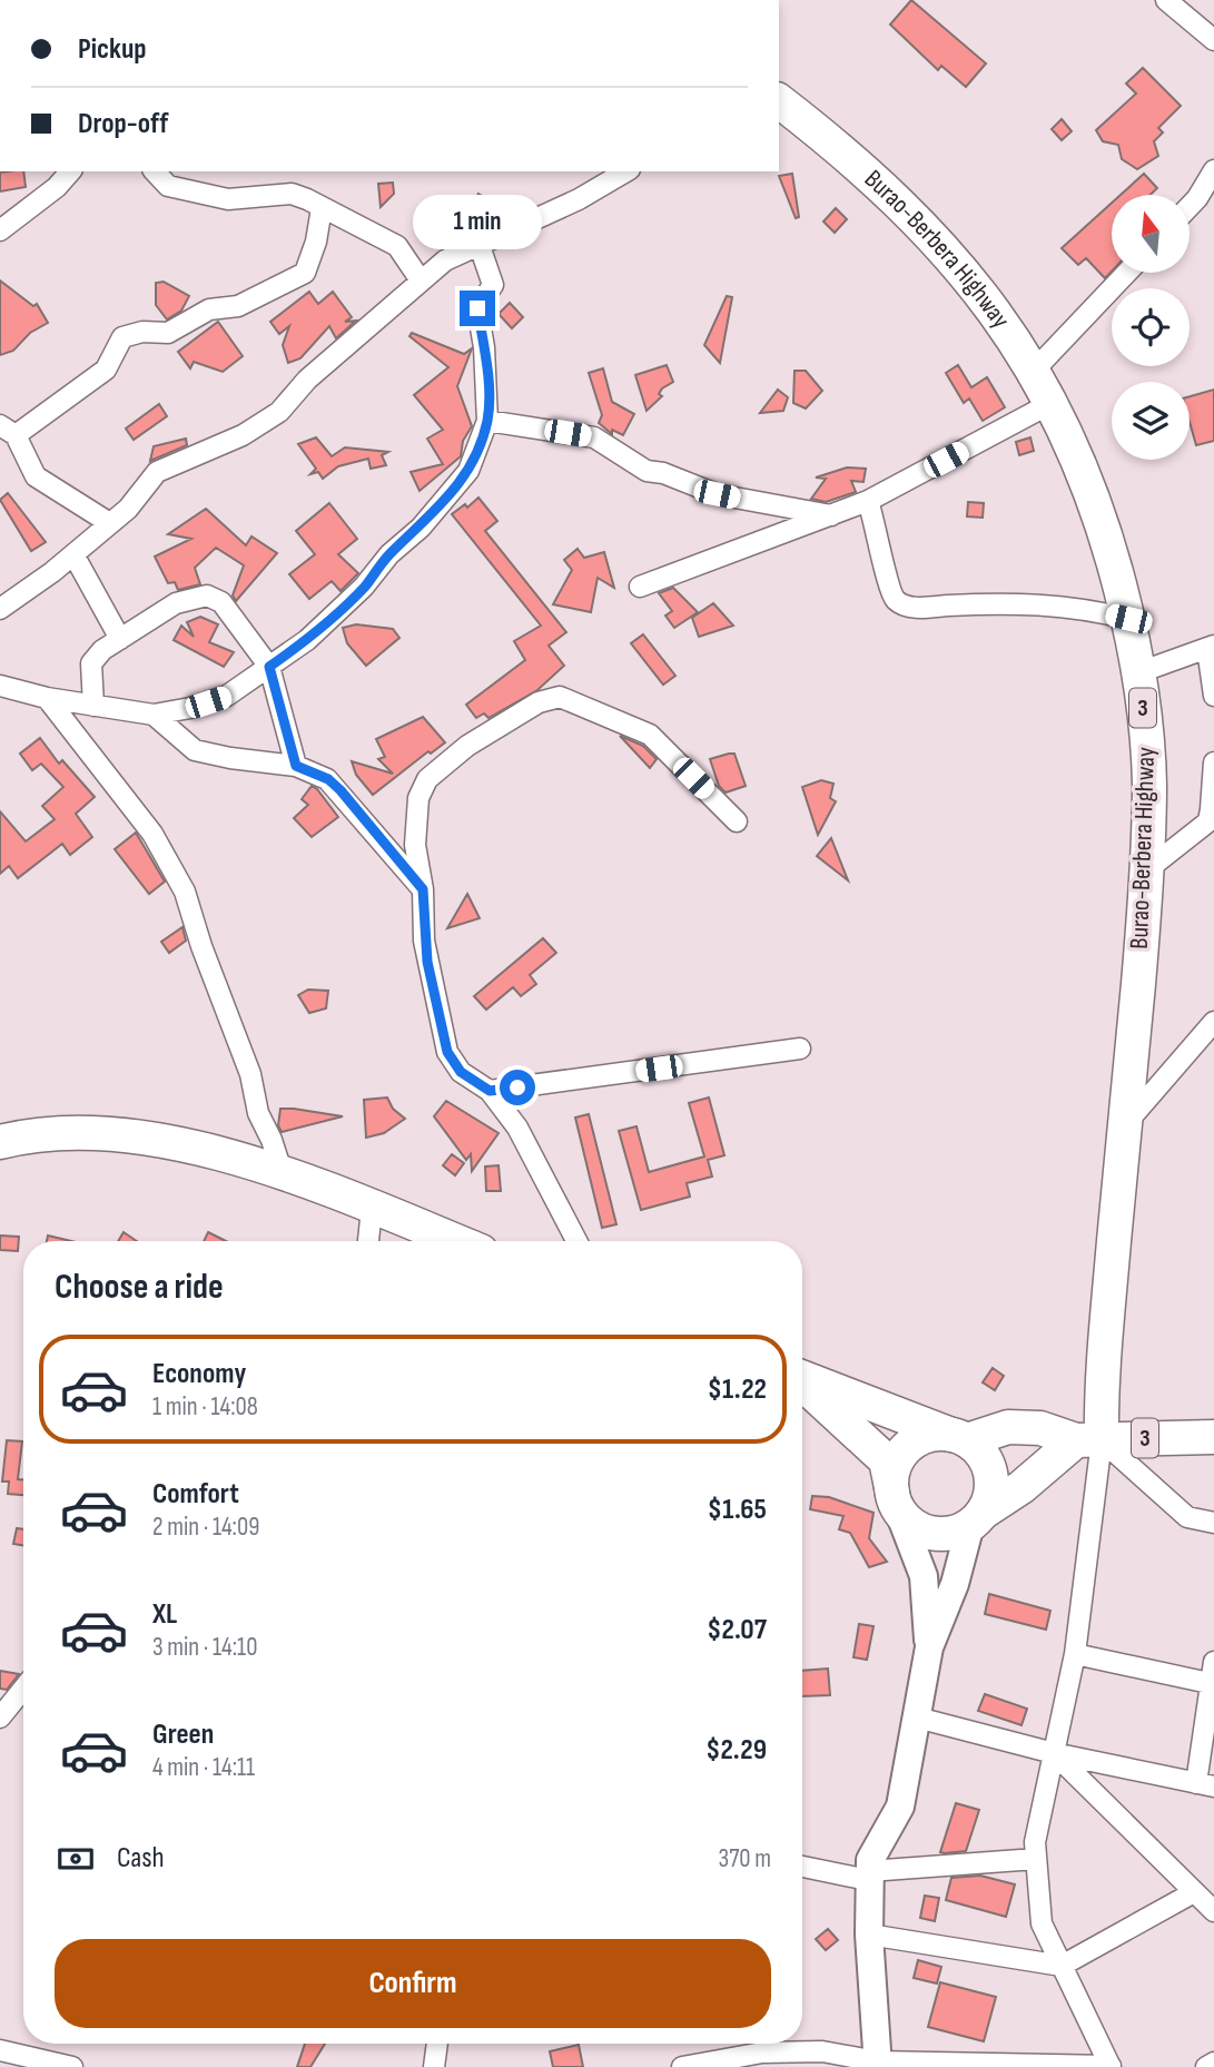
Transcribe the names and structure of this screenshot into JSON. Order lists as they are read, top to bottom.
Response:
{
  "streets": {
    "highway": ["Burao-Berbera Highway", "3"]
  },
  "crossings": [
    ["Burao-Berbera Highway", "3"]
  ],
  "north": "top",
  "page": {
    "banner": ["Pickup", "Drop-off"],
    "bubble": "1 min",
    "heading": "Choose a ride",
    "list": [
      {
        "name": "Economy",
        "note": "1 min · 14:08",
        "value": "$1.22"
      },
      {
        "name": "Comfort",
        "note": "2 min · 14:09",
        "value": "$1.65"
      },
      {
        "name": "XL",
        "note": "3 min · 14:10",
        "value": "$2.07"
      },
      {
        "name": "Green",
        "note": "4 min · 14:11",
        "value": "$2.29"
      }
    ],
    "pay": ["Cash", "370 m"],
    "buttons": "Confirm"
  }
}
